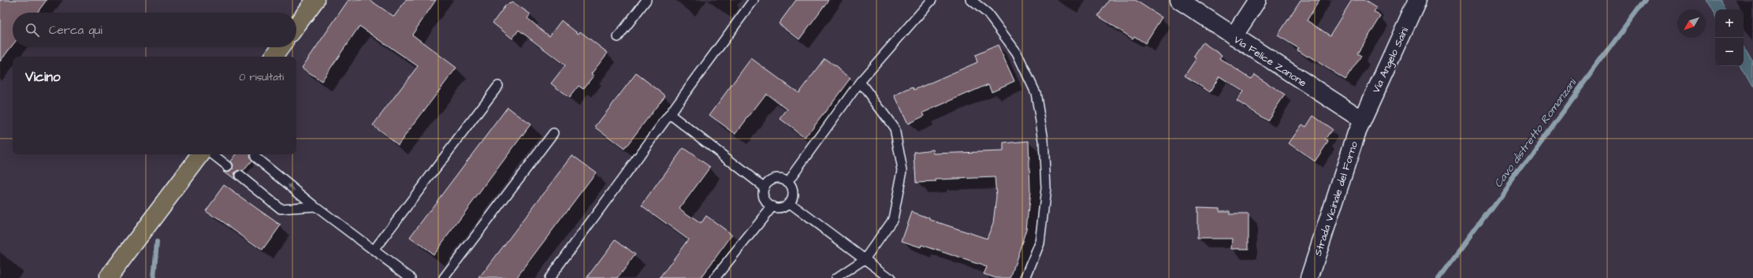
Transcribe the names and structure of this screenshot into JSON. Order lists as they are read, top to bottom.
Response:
{
  "streets": {
    "street": ["Via Angelo Saini", "Via Felice Zanone", "Strada Vicinale del Forno"]
  },
  "crossings": [
    ["Via Angelo Saini", "Via Felice Zanone"],
    ["Via Angelo Saini", "Strada Vicinale del Forno"],
    ["Via Felice Zanone", "Strada Vicinale del Forno"]
  ],
  "water": ["Cavo distretto Romanzani"],
  "north": "bottom left",
  "page": {
    "map_buttons": ["+", "−"],
    "search": "Cerca qui",
    "heading": ["Vicino", "0 risultati"]
  }
}
